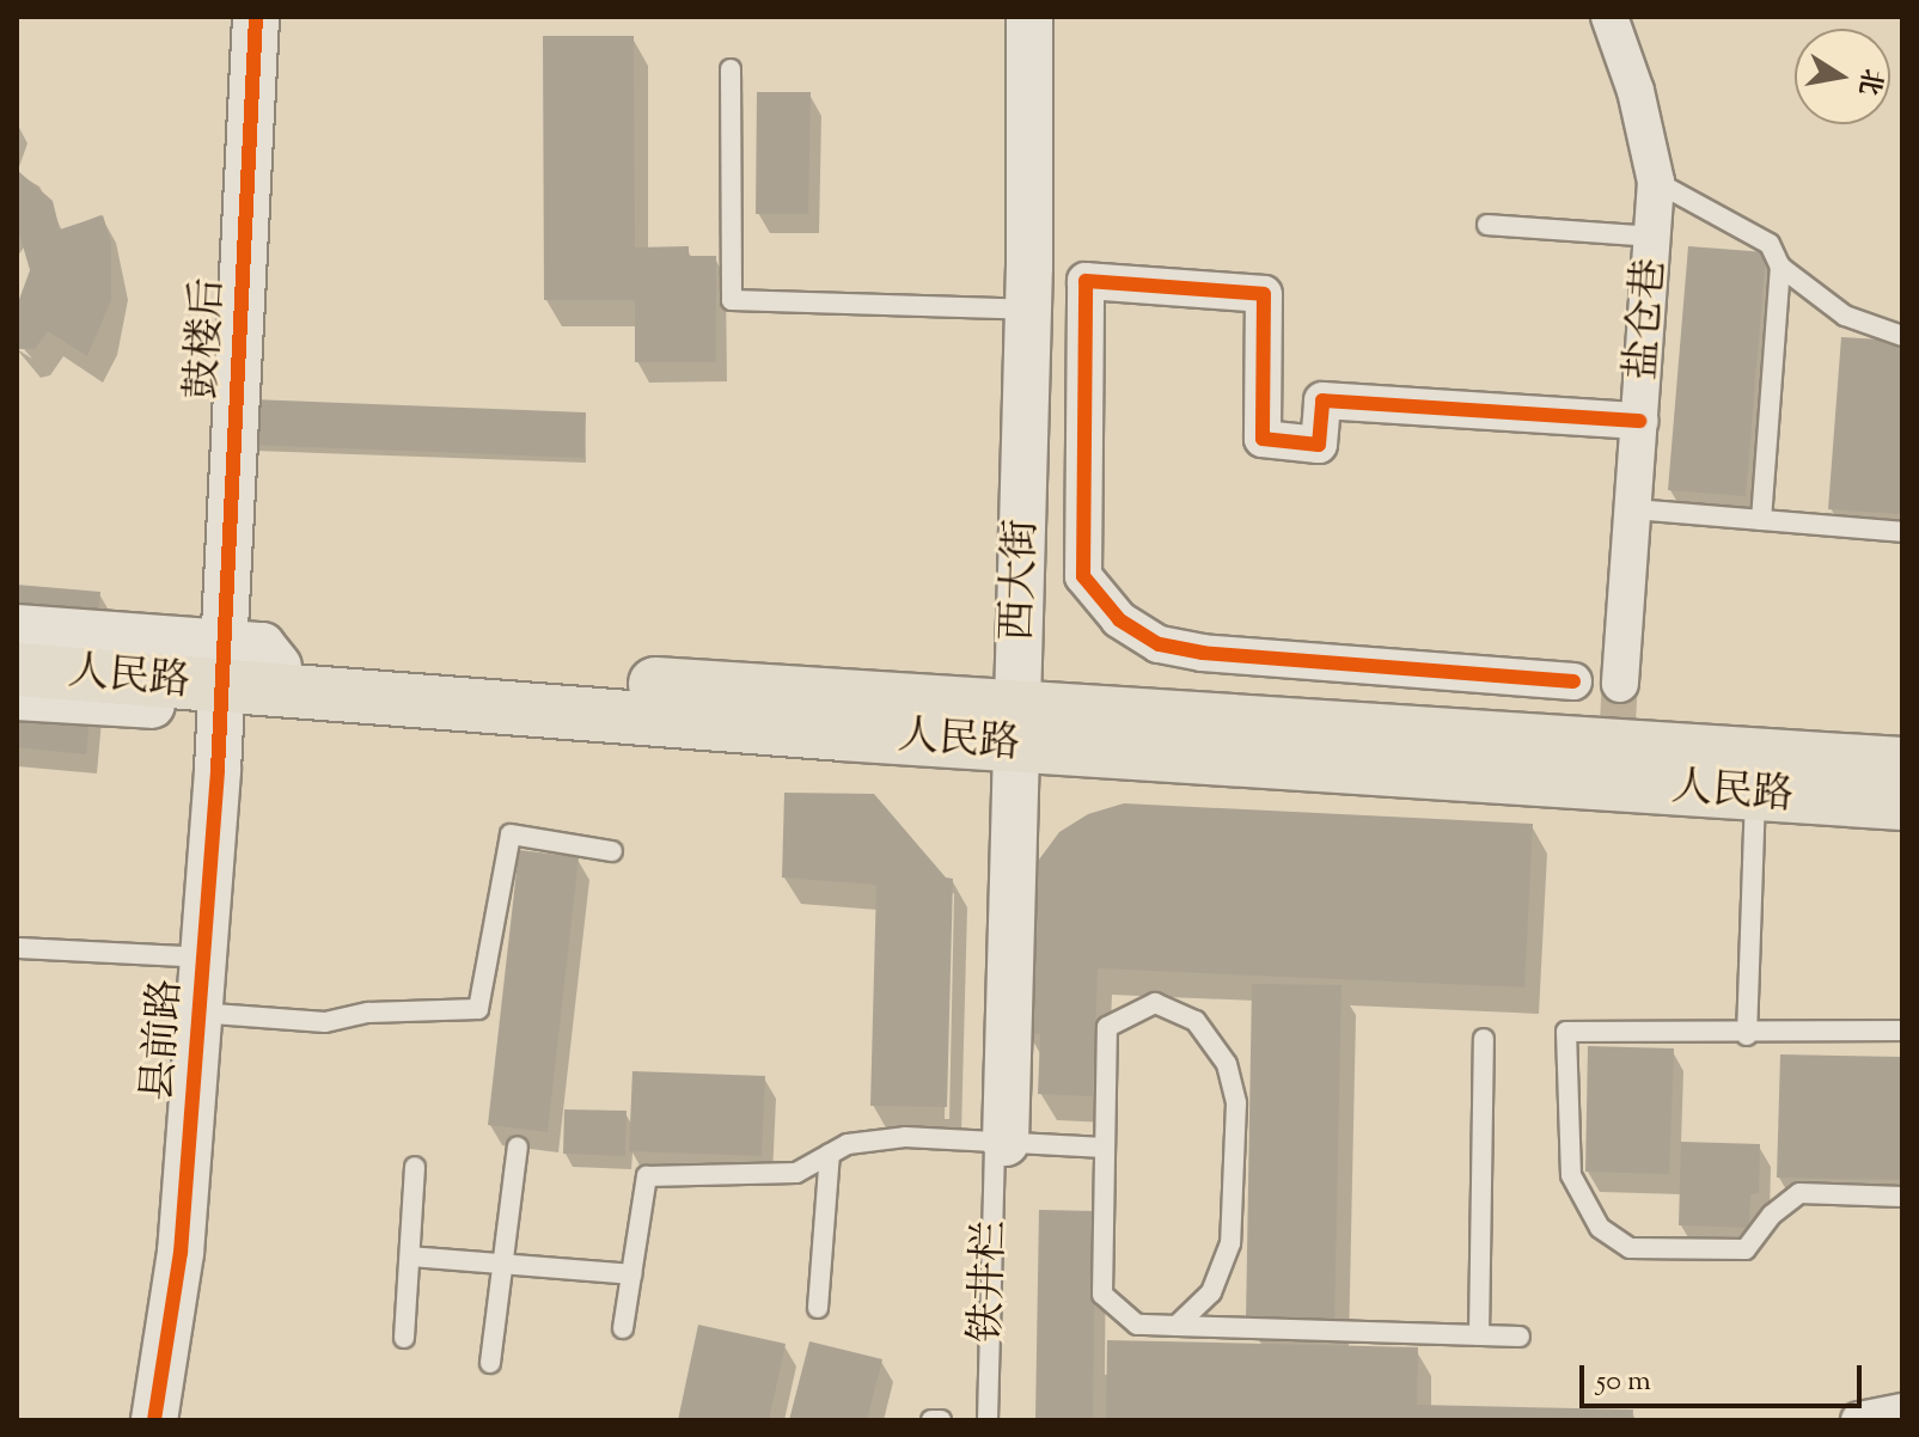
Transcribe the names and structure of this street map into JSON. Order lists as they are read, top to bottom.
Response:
{
  "streets": {
    "main road": ["人民路"],
    "street": [
      "盐仓巷",
      "鼓楼后",
      "西大街",
      "县前路"
    ],
    "lane": ["铁井栏"]
  },
  "crossings": [
    ["鼓楼后", "人民路"],
    ["鼓楼后", "县前路"],
    ["西大街", "人民路"],
    ["西大街", "铁井栏"],
    ["人民路", "县前路"]
  ],
  "scale_bar": "50 m",
  "north": "right"
}
